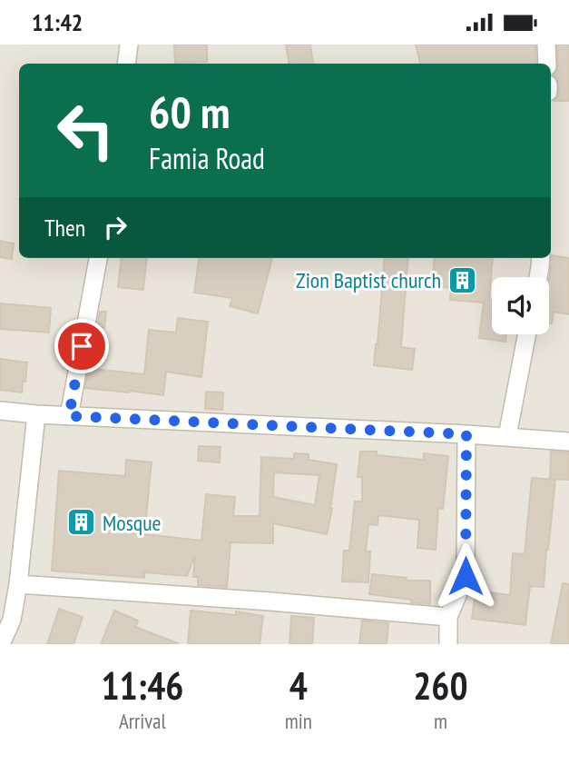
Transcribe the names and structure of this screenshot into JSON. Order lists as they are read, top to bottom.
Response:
{
  "places": {
    "building": ["Zion Baptist church", "Mosque"]
  },
  "page": {
    "status": "11:42",
    "turn": ["60 m", "Famia Road"],
    "then": "Then",
    "eta": [
      "11:46",
      "Arrival",
      "4",
      "min",
      "260",
      "m"
    ]
  }
}
